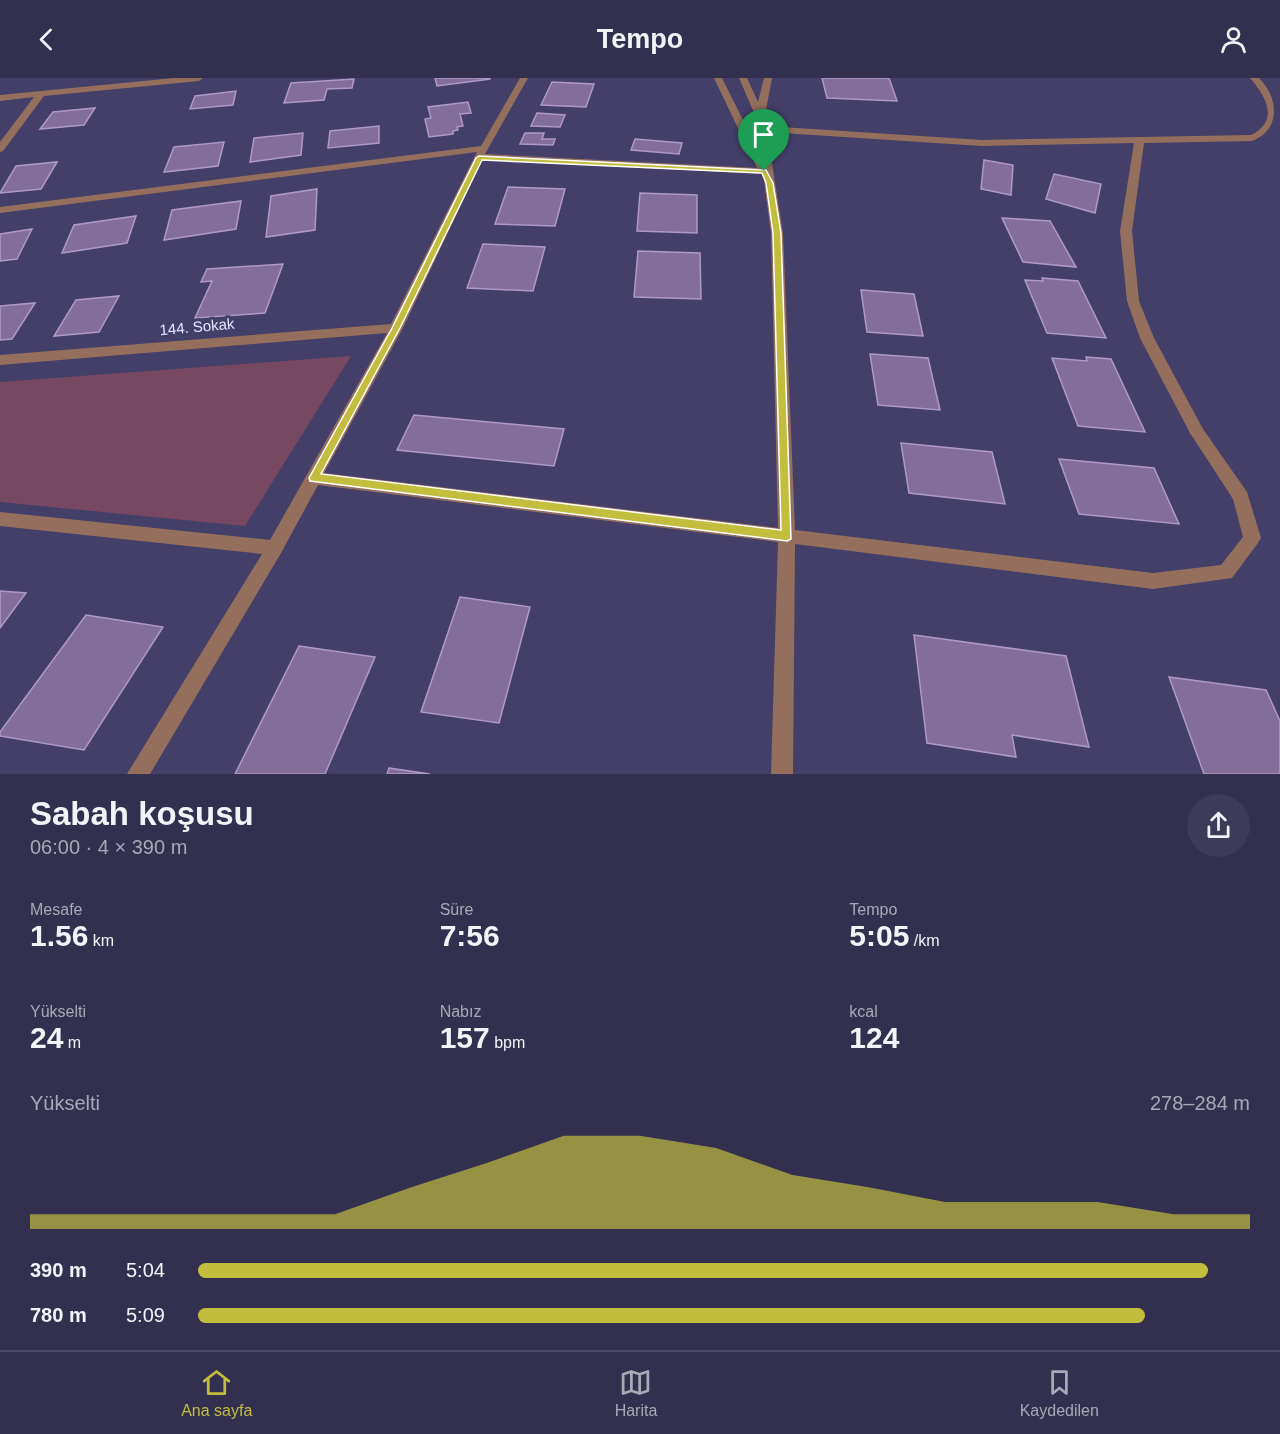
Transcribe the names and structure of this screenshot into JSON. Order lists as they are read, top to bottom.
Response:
{
  "streets": {
    "street": ["144. Sokak"]
  },
  "page": {
    "header": "Tempo",
    "heading": ["Sabah koşusu", "06:00 · 4 × 390 m"],
    "stats": [
      ["Mesafe", "1.56 km"],
      ["Süre", "7:56"],
      ["Tempo", "5:05 /km"],
      ["Yükselti", "24 m"],
      ["Nabız", "157 bpm"],
      ["kcal", "124"]
    ],
    "chart": ["Yükselti", "278–284 m"],
    "list": [
      {
        "name": "390 m",
        "note": "5:04"
      },
      {
        "name": "780 m",
        "note": "5:09"
      }
    ],
    "tabs": ["Ana sayfa", "Harita", "Kaydedilen"]
  }
}
